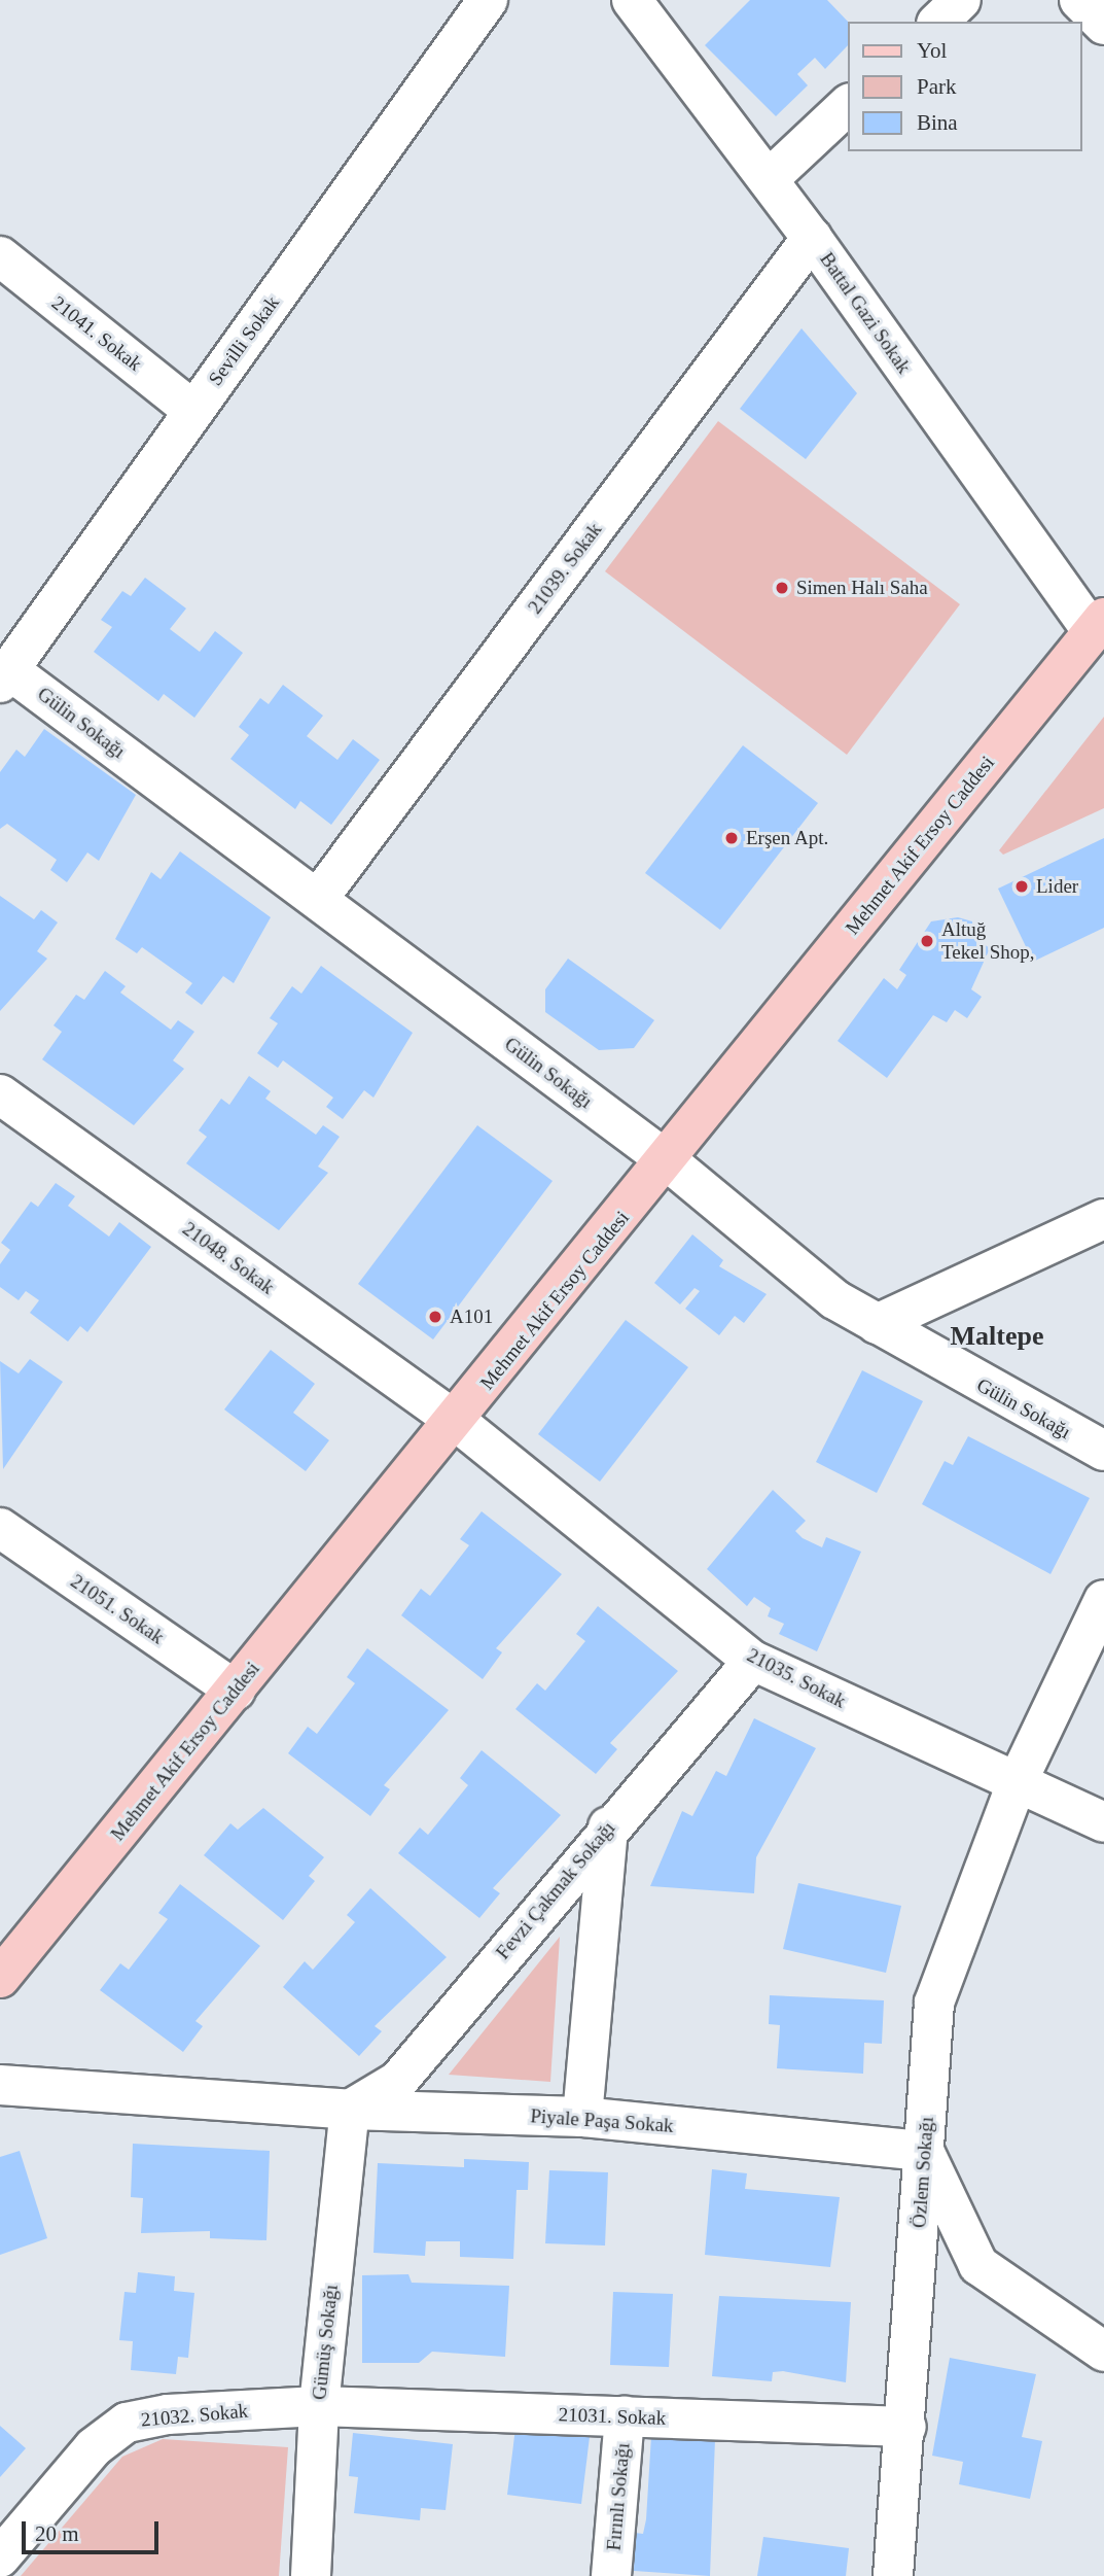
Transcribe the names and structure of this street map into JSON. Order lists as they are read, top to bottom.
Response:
{
  "streets": {
    "main road": ["Mehmet Akif Ersoy Caddesi"],
    "street": [
      "Battal Gazi Sokak",
      "21041. Sokak",
      "Sevilli Sokak",
      "21039. Sokak",
      "Gülin Sokağı",
      "21048. Sokak",
      "21051. Sokak",
      "21035. Sokak",
      "Fevzi Çakmak Sokağı",
      "Piyale Paşa Sokak",
      "Özlem Sokağı",
      "Gümüş Sokağı",
      "21032. Sokak",
      "21031. Sokak",
      "Fırınlı Sokağı"
    ]
  },
  "crossings": [
    ["Battal Gazi Sokak", "21039. Sokak"],
    ["Battal Gazi Sokak", "Mehmet Akif Ersoy Caddesi"],
    ["21041. Sokak", "Sevilli Sokak"],
    ["Sevilli Sokak", "Gülin Sokağı"],
    ["21039. Sokak", "Gülin Sokağı"],
    ["Gülin Sokağı", "Mehmet Akif Ersoy Caddesi"],
    ["Mehmet Akif Ersoy Caddesi", "21048. Sokak"],
    ["Mehmet Akif Ersoy Caddesi", "21051. Sokak"],
    ["Mehmet Akif Ersoy Caddesi", "21035. Sokak"],
    ["21048. Sokak", "21035. Sokak"],
    ["21035. Sokak", "Fevzi Çakmak Sokağı"],
    ["21035. Sokak", "Özlem Sokağı"],
    ["Fevzi Çakmak Sokağı", "Piyale Paşa Sokak"],
    ["Fevzi Çakmak Sokağı", "Gümüş Sokağı"],
    ["Piyale Paşa Sokak", "Özlem Sokağı"],
    ["Piyale Paşa Sokak", "Gümüş Sokağı"],
    ["Özlem Sokağı", "21031. Sokak"],
    ["Gümüş Sokağı", "21032. Sokak"],
    ["Gümüş Sokağı", "21031. Sokak"],
    ["21032. Sokak", "21031. Sokak"],
    ["21031. Sokak", "Fırınlı Sokağı"]
  ],
  "districts": ["Maltepe"],
  "places": [
    "Simen Halı Saha",
    "Erşen Apt.",
    "Lider",
    "Altuğ Tekel Shop,",
    "A101"
  ],
  "legend": ["Yol", "Park", "Bina"],
  "scale_bar": "20 m"
}
